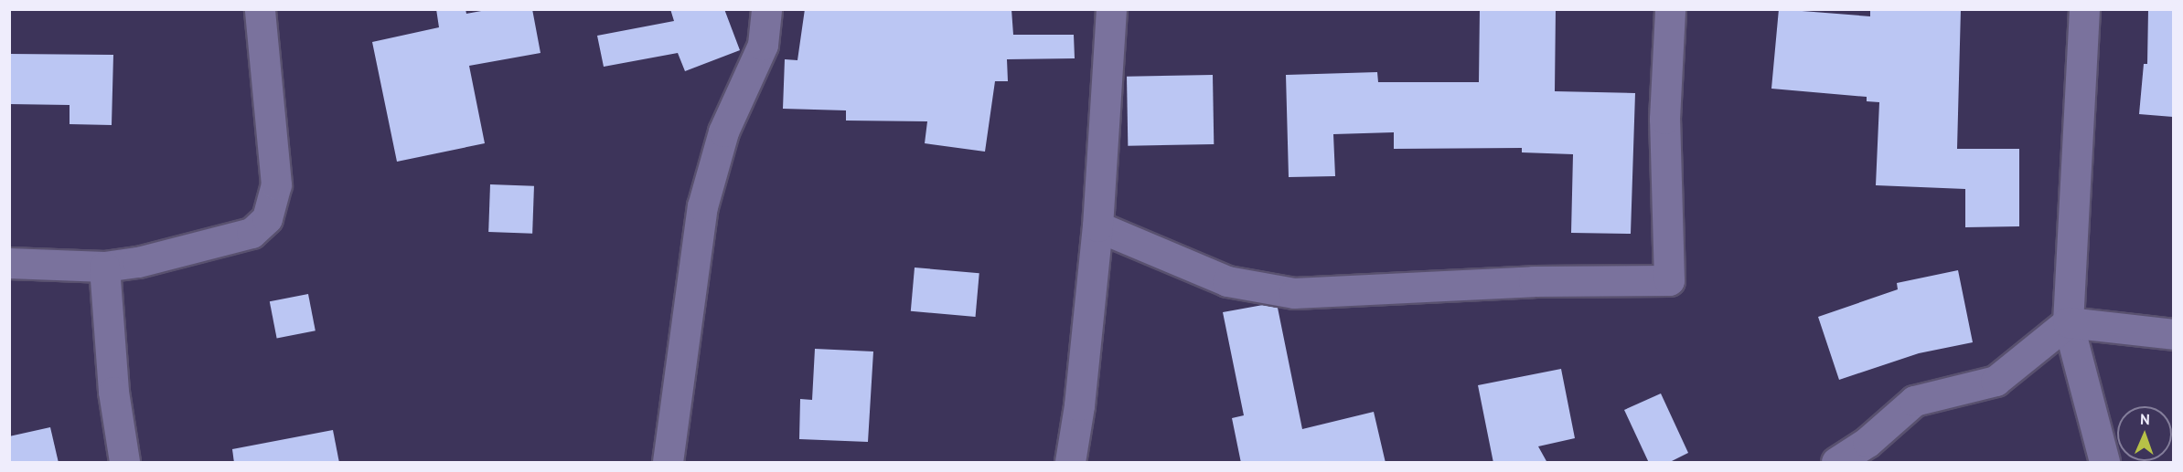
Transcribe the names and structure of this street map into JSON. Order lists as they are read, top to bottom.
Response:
{
  "north": "top"
}
